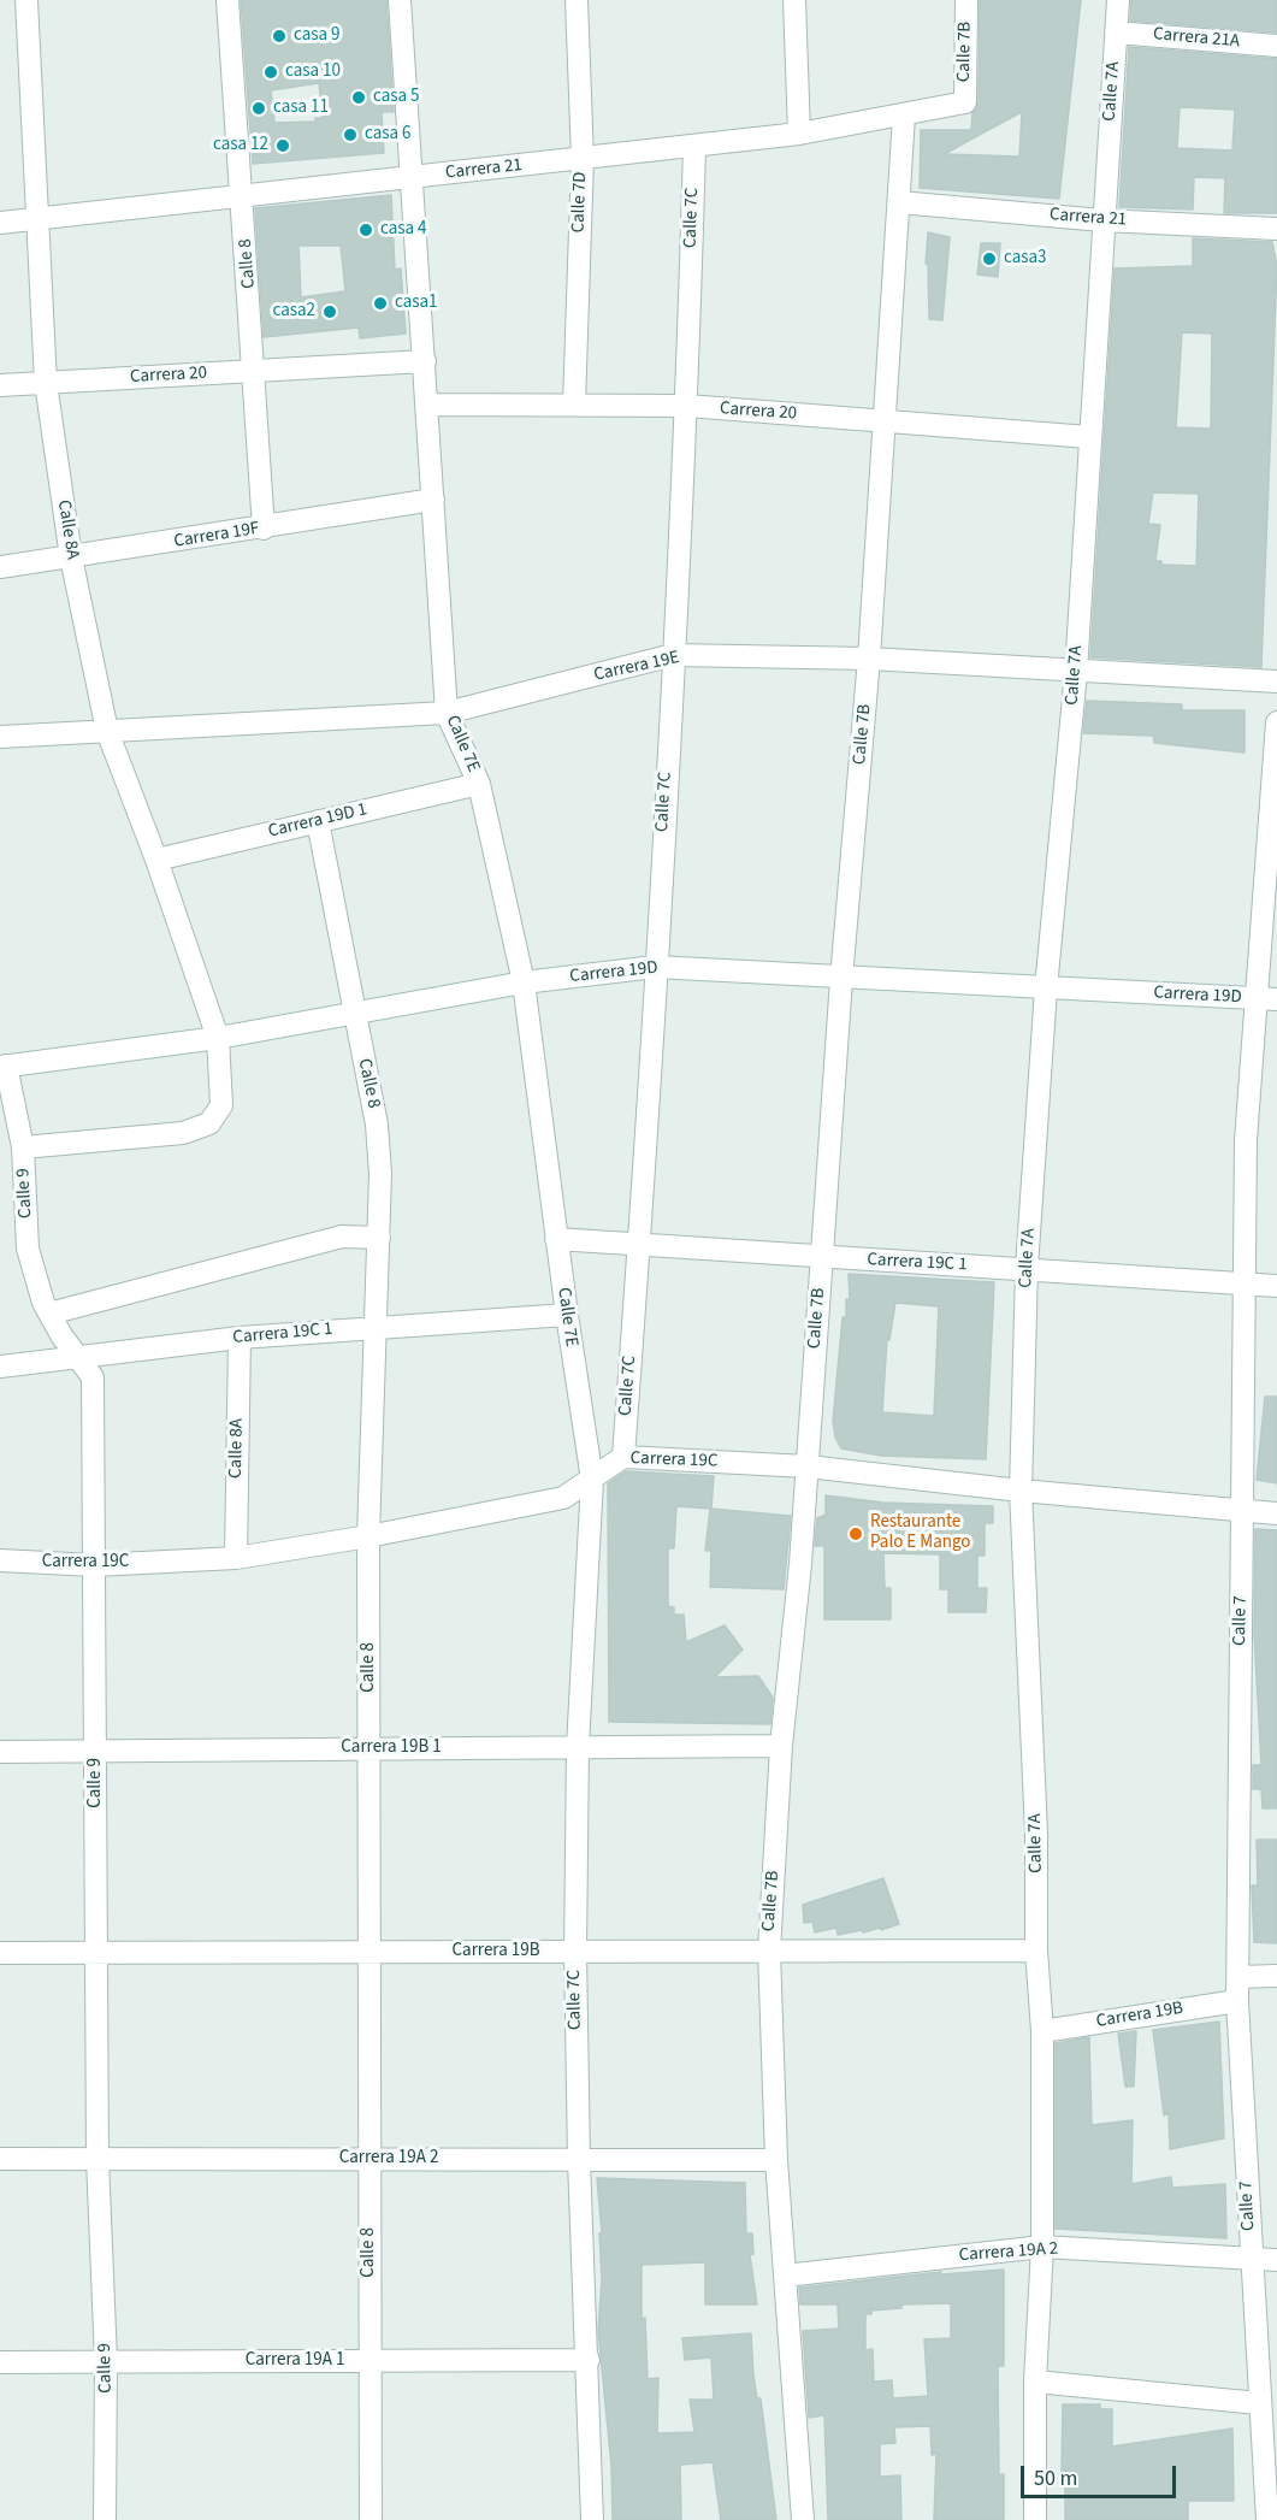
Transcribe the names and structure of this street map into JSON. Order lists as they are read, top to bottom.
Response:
{
  "streets": {
    "street": [
      "Carrera 21A",
      "Calle 7B",
      "Calle 7A",
      "Carrera 21",
      "Calle 7D",
      "Calle 7C",
      "Calle 8",
      "Carrera 20",
      "Calle 8A",
      "Carrera 19F",
      "Carrera 19E",
      "Calle 7E",
      "Carrera 19D 1",
      "Carrera 19D",
      "Calle 9",
      "Carrera 19C 1",
      "Carrera 19C",
      "Calle 7",
      "Carrera 19B 1",
      "Carrera 19B",
      "Carrera 19A 2",
      "Carrera 19A 1"
    ]
  },
  "crossings": [
    ["Carrera 21A", "Calle 7A"],
    ["Calle 7B", "Carrera 21"],
    ["Calle 7B", "Carrera 20"],
    ["Calle 7B", "Carrera 19E"],
    ["Calle 7B", "Carrera 19D"],
    ["Calle 7B", "Carrera 19C 1"],
    ["Calle 7B", "Carrera 19C"],
    ["Calle 7B", "Carrera 19B 1"],
    ["Calle 7B", "Carrera 19B"],
    ["Calle 7B", "Carrera 19A 2"],
    ["Calle 7A", "Carrera 21"],
    ["Calle 7A", "Carrera 20"],
    ["Calle 7A", "Carrera 19E"],
    ["Calle 7A", "Carrera 19D"],
    ["Calle 7A", "Carrera 19C 1"],
    ["Calle 7A", "Carrera 19C"],
    ["Calle 7A", "Carrera 19B"],
    ["Calle 7A", "Carrera 19A 2"],
    ["Carrera 21", "Calle 7D"],
    ["Carrera 21", "Calle 7C"],
    ["Carrera 21", "Calle 8"],
    ["Carrera 21", "Calle 8A"],
    ["Carrera 21", "Calle 7E"],
    ["Calle 7D", "Carrera 20"],
    ["Calle 7C", "Carrera 20"],
    ["Calle 7C", "Carrera 19E"],
    ["Calle 7C", "Calle 7E"],
    ["Calle 7C", "Carrera 19D"],
    ["Calle 7C", "Carrera 19C 1"],
    ["Calle 7C", "Carrera 19C"],
    ["Calle 7C", "Carrera 19B 1"],
    ["Calle 7C", "Carrera 19B"],
    ["Calle 7C", "Carrera 19A 2"],
    ["Calle 7C", "Carrera 19A 1"],
    ["Calle 8", "Carrera 20"],
    ["Calle 8", "Carrera 19F"],
    ["Calle 8", "Carrera 19D 1"],
    ["Calle 8", "Carrera 19D"],
    ["Calle 8", "Carrera 19C 1"],
    ["Calle 8", "Carrera 19C"],
    ["Calle 8", "Carrera 19B 1"],
    ["Calle 8", "Carrera 19B"],
    ["Calle 8", "Carrera 19A 2"],
    ["Calle 8", "Carrera 19A 1"],
    ["Carrera 20", "Calle 8A"],
    ["Carrera 20", "Calle 7E"],
    ["Calle 8A", "Carrera 19F"],
    ["Calle 8A", "Carrera 19E"],
    ["Calle 8A", "Carrera 19D 1"],
    ["Calle 8A", "Carrera 19D"],
    ["Calle 8A", "Calle 9"],
    ["Calle 8A", "Carrera 19C 1"],
    ["Calle 8A", "Carrera 19C"],
    ["Carrera 19F", "Calle 7E"],
    ["Carrera 19E", "Calle 7E"],
    ["Calle 7E", "Carrera 19D 1"],
    ["Calle 7E", "Carrera 19D"],
    ["Calle 7E", "Carrera 19C 1"],
    ["Calle 7E", "Carrera 19C"],
    ["Carrera 19D", "Calle 9"],
    ["Carrera 19D", "Calle 7"],
    ["Calle 9", "Carrera 19C 1"],
    ["Calle 9", "Carrera 19C"],
    ["Calle 9", "Carrera 19B 1"],
    ["Calle 9", "Carrera 19B"],
    ["Calle 9", "Carrera 19A 2"],
    ["Calle 9", "Carrera 19A 1"],
    ["Carrera 19C 1", "Calle 7"],
    ["Carrera 19C", "Calle 7"],
    ["Calle 7", "Carrera 19B"],
    ["Calle 7", "Carrera 19A 2"]
  ],
  "places": [
    "casa 9",
    "casa 10",
    "casa 5",
    "casa 11",
    "casa 6",
    "casa 12",
    "casa 4",
    "casa3",
    "casa1",
    "casa2",
    "Restaurante Palo E Mango"
  ],
  "scale_bar": "50 m"
}
